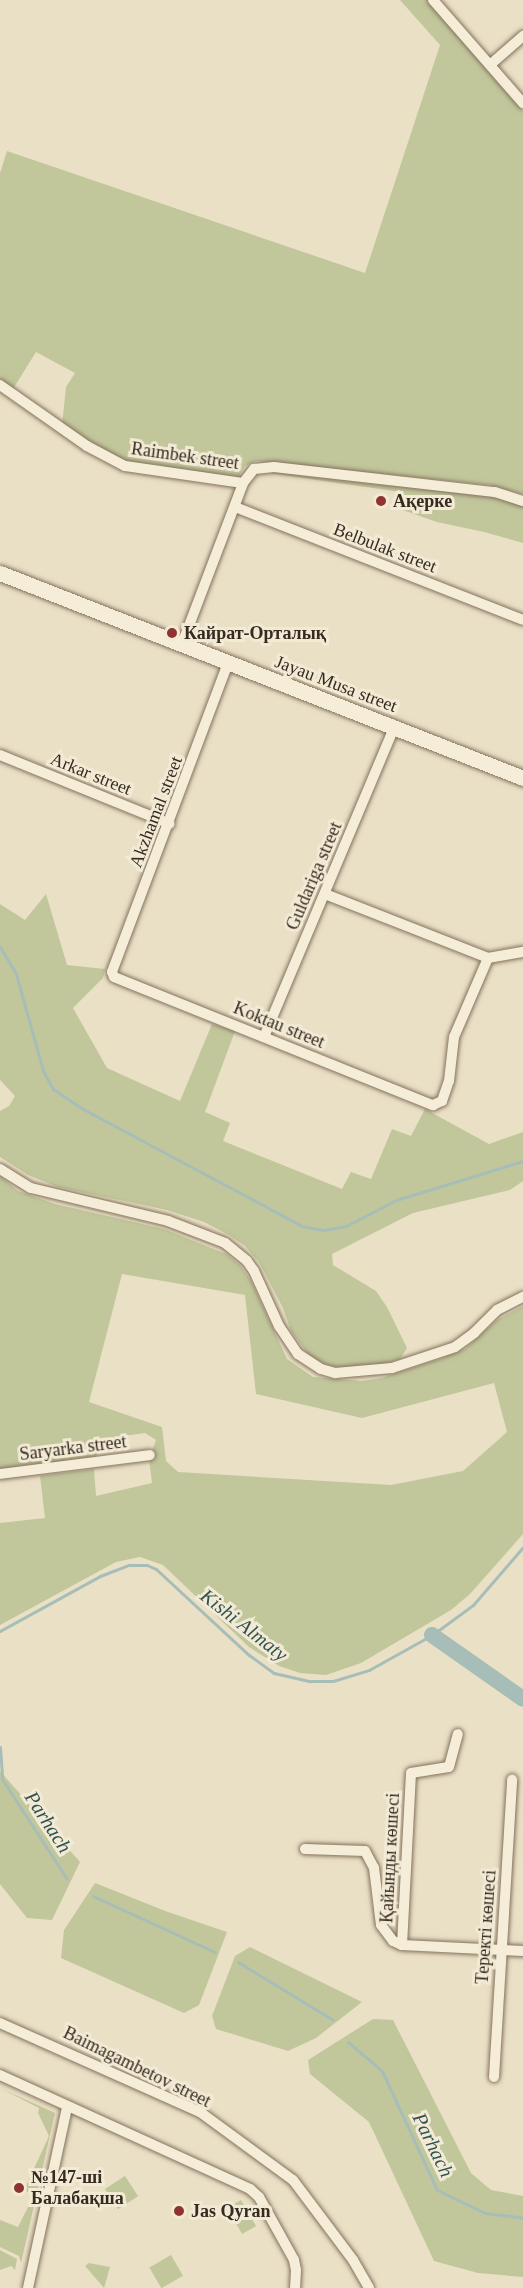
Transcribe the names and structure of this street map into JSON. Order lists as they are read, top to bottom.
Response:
{
  "streets": {
    "street": [
      "Raimbek street",
      "Belbulak street",
      "Jayau Musa street",
      "Arkar street",
      "Akzhamal street",
      "Guldariga street",
      "Koktau street",
      "Saryarka street",
      "Қайынды көшесі",
      "Теректі көшесі",
      "Baimagambetov street"
    ]
  },
  "crossings": [
    ["Jayau Musa street", "Akzhamal street"],
    ["Jayau Musa street", "Guldariga street"],
    ["Arkar street", "Akzhamal street"],
    ["Akzhamal street", "Koktau street"],
    ["Guldariga street", "Koktau street"]
  ],
  "water": ["Kіshі Almaty", "Parhach"],
  "places": [
    "Ақерке",
    "Кайрат-Орталық",
    "№147-ші Балабақша",
    "Jas Qyran"
  ]
}
